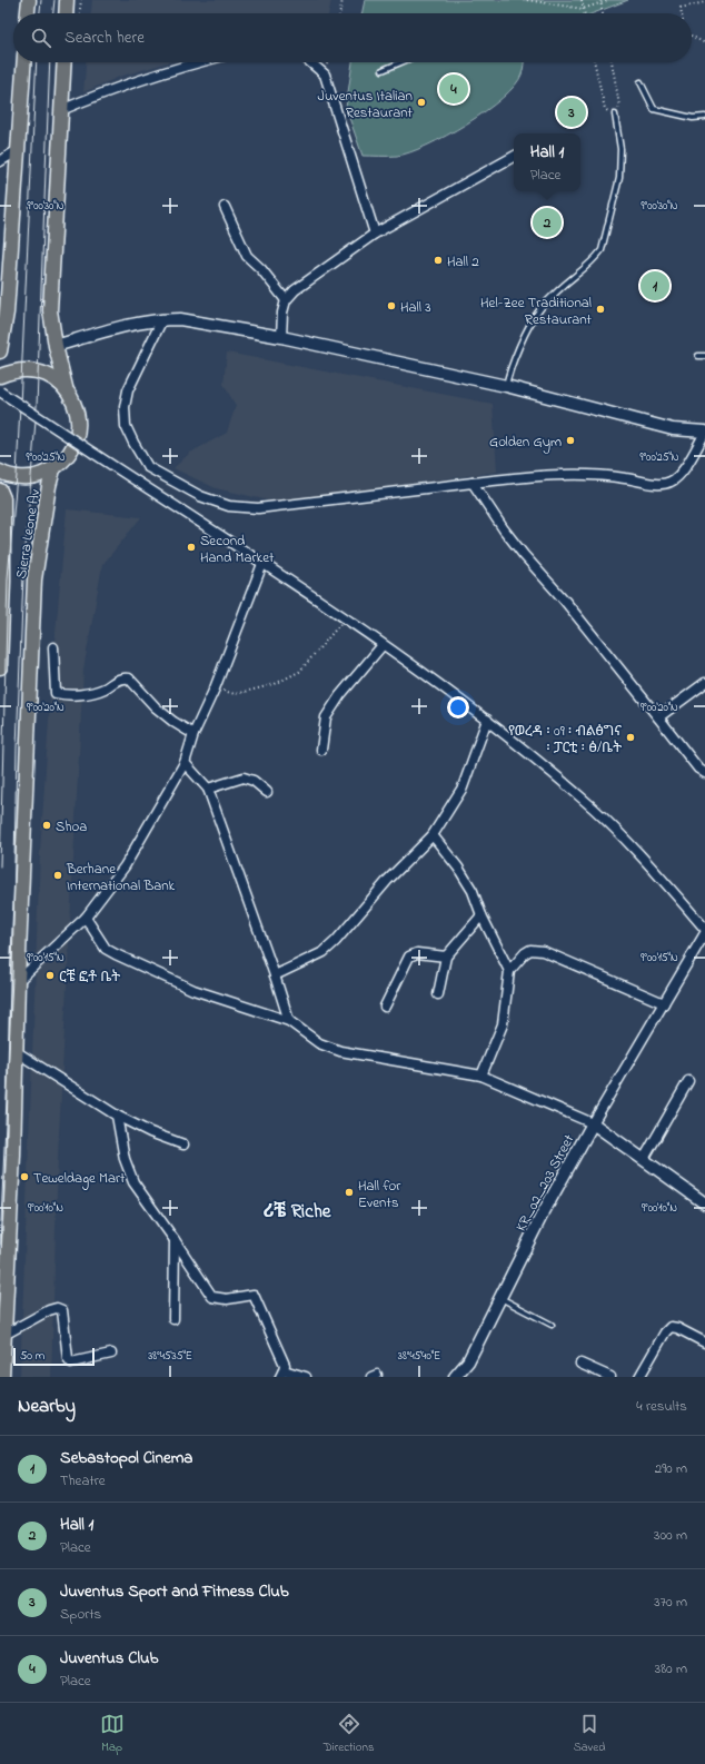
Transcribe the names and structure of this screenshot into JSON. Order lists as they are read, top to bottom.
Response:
{
  "streets": {
    "main road": ["Sierra Leone Av"],
    "street": ["KR_02_203 Street"]
  },
  "districts": ["ሪቼ Riche"],
  "places": [
    "Juventus Italian Restaurant",
    "Hall 2",
    "Hall 3",
    "Hel-Zee Traditional Restaurant",
    "Golden Gym",
    "Second Hand Market",
    "የወረዳ ፡ 09 ፡ ብልፅግና ፡ ፓርቲ ፡ ፅ/ቤት",
    "Shoa",
    "Berhane International Bank",
    "ርቼ ፎቶ ቤት",
    "Teweldage Mart",
    "Hall for Events"
  ],
  "scale_bar": "50 m",
  "page": {
    "search": "Search here",
    "pins": [
      "4",
      "3",
      "2",
      "1"
    ],
    "popup": ["Hall 1", "Place"],
    "scale": "50 m",
    "heading": ["Nearby", "4 results"],
    "list": [
      {
        "mark": "1",
        "name": "Sebastopol Cinema",
        "note": "Theatre",
        "value": "290 m"
      },
      {
        "mark": "2",
        "name": "Hall 1",
        "note": "Place",
        "value": "300 m"
      },
      {
        "mark": "3",
        "name": "Juventus Sport and Fitness Club",
        "note": "Sports",
        "value": "370 m"
      },
      {
        "mark": "4",
        "name": "Juventus Club",
        "note": "Place",
        "value": "380 m"
      }
    ],
    "nav": ["Map", "Directions", "Saved"]
  },
  "coordinates": [
    "9°00'30\"N",
    "9°00'25\"N",
    "9°00'20\"N",
    "9°00'15\"N",
    "9°00'10\"N",
    "38°45'35\"E",
    "38°45'40\"E"
  ]
}
